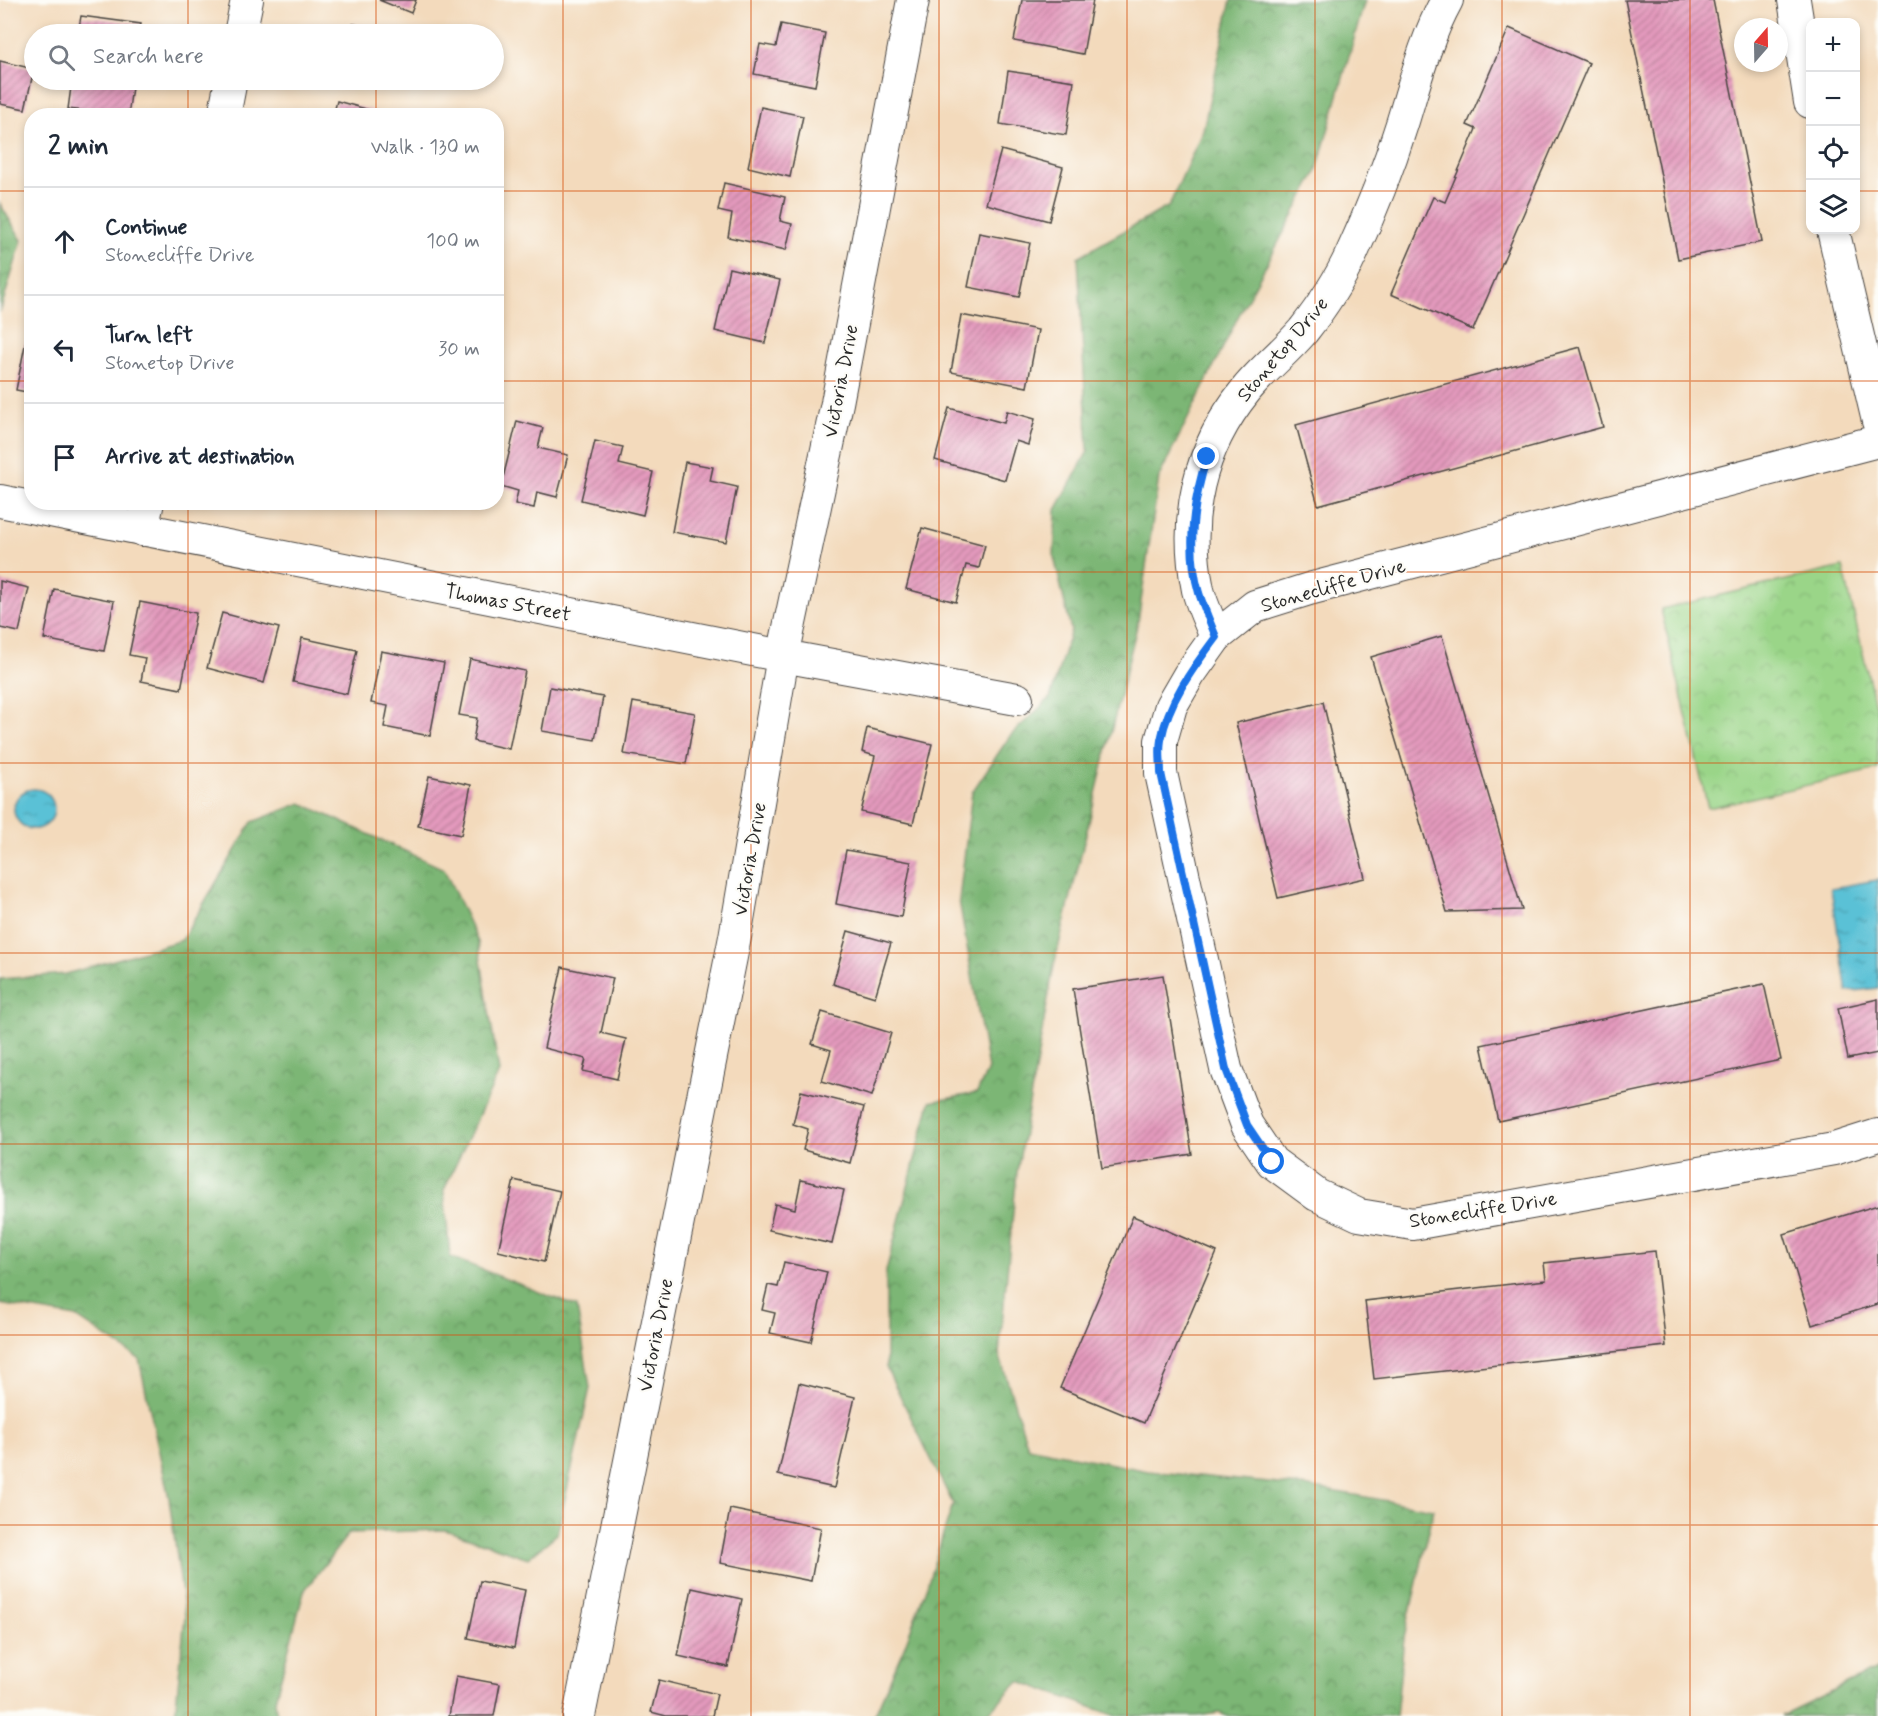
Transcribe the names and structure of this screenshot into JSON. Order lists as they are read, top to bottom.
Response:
{
  "streets": {
    "street": [
      "Stonetop Drive",
      "Victoria Drive",
      "Stonecliffe Drive",
      "Thomas Street"
    ]
  },
  "crossings": [
    ["Stonetop Drive", "Stonecliffe Drive"],
    ["Victoria Drive", "Thomas Street"]
  ],
  "north": "top",
  "page": {
    "map_buttons": ["+", "−"],
    "search": "Search here",
    "heading": ["2 min", "Walk · 130 m"],
    "list": [
      ["Continue", "Stonecliffe Drive", "100 m"],
      ["Turn left", "Stonetop Drive", "30 m"],
      "Arrive at destination"
    ]
  }
}
